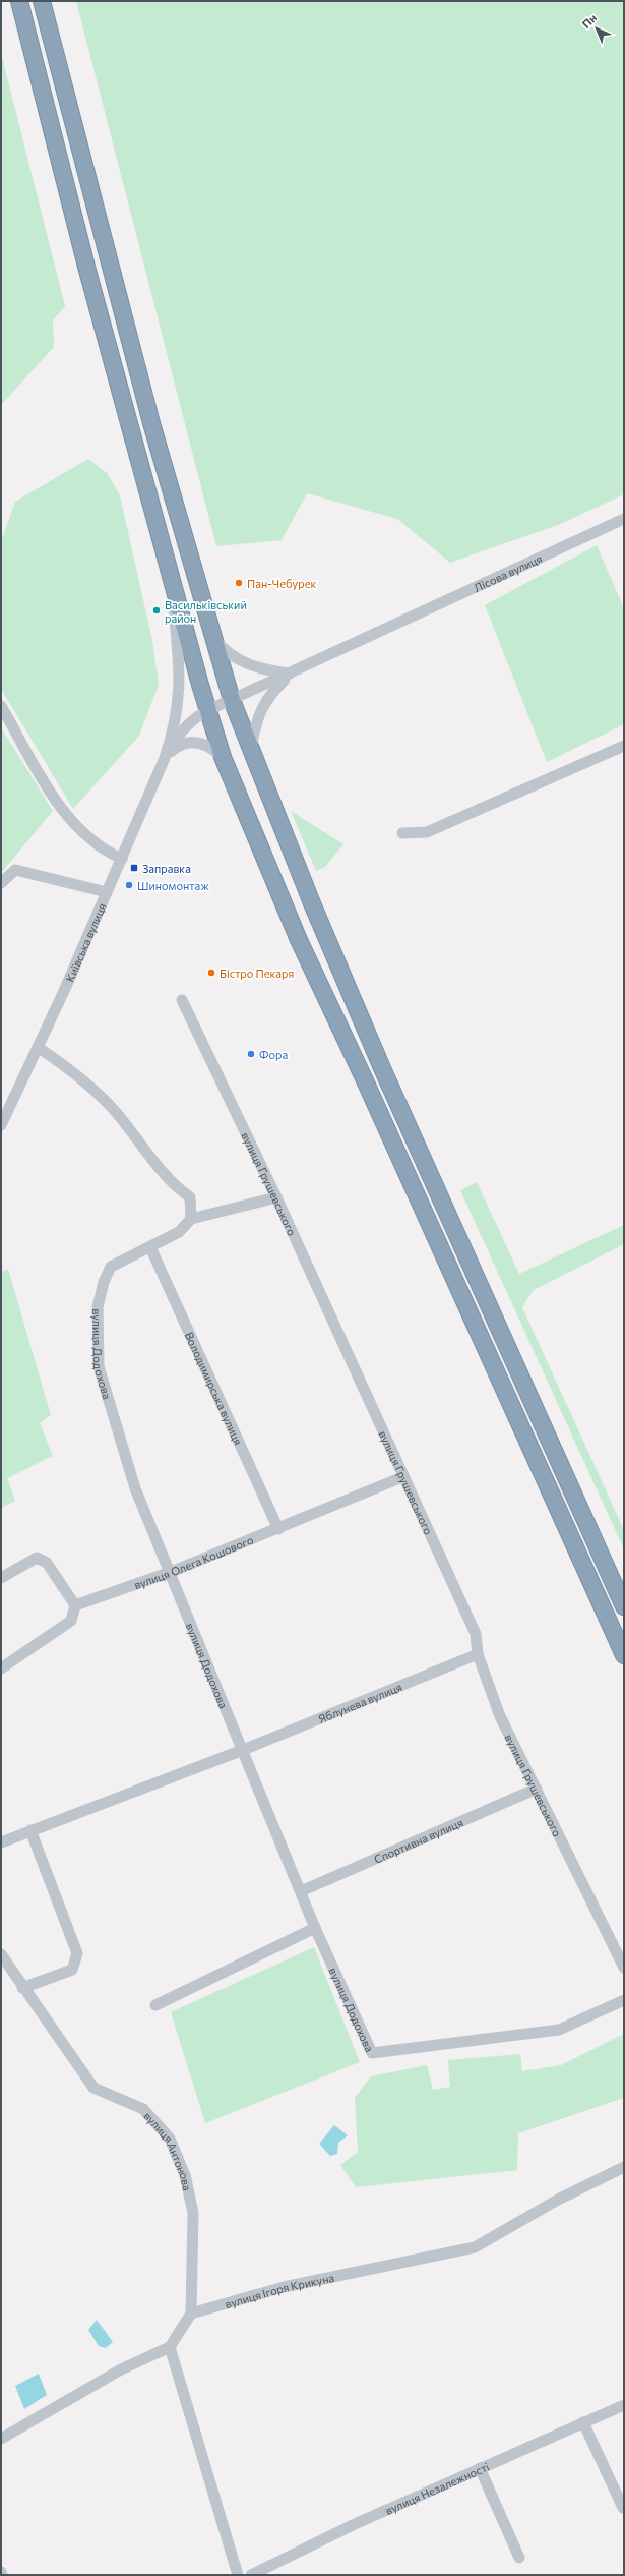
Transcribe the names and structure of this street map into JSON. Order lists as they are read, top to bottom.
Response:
{
  "streets": {
    "street": [
      "Лісова вулиця",
      "Київська вулиця",
      "вулиця Грушевського",
      "вулиця Додохова",
      "Володимирська вулиця",
      "вулиця Олега Кошового",
      "Яблунева вулиця",
      "Спортивна вулиця",
      "вулиця Антонова",
      "вулиця Ігоря Крикуна",
      "вулиця Незалежності"
    ]
  },
  "crossings": [
    ["Лісова вулиця", "Київська вулиця"],
    ["вулиця Грушевського", "вулиця Олега Кошового"],
    ["вулиця Грушевського", "Яблунева вулиця"],
    ["вулиця Грушевського", "Спортивна вулиця"],
    ["вулиця Додохова", "Володимирська вулиця"],
    ["вулиця Додохова", "вулиця Олега Кошового"],
    ["вулиця Додохова", "Яблунева вулиця"],
    ["вулиця Додохова", "Спортивна вулиця"],
    ["Володимирська вулиця", "вулиця Олега Кошового"],
    ["вулиця Антонова", "вулиця Ігоря Крикуна"]
  ],
  "places": {
    "other": [
      "Пан-Чебурек",
      "Васильківський район",
      "Шиномонтаж",
      "Бістро Пекаря",
      "Фора"
    ],
    "transit": ["Заправка"]
  },
  "north": "top left"
}
